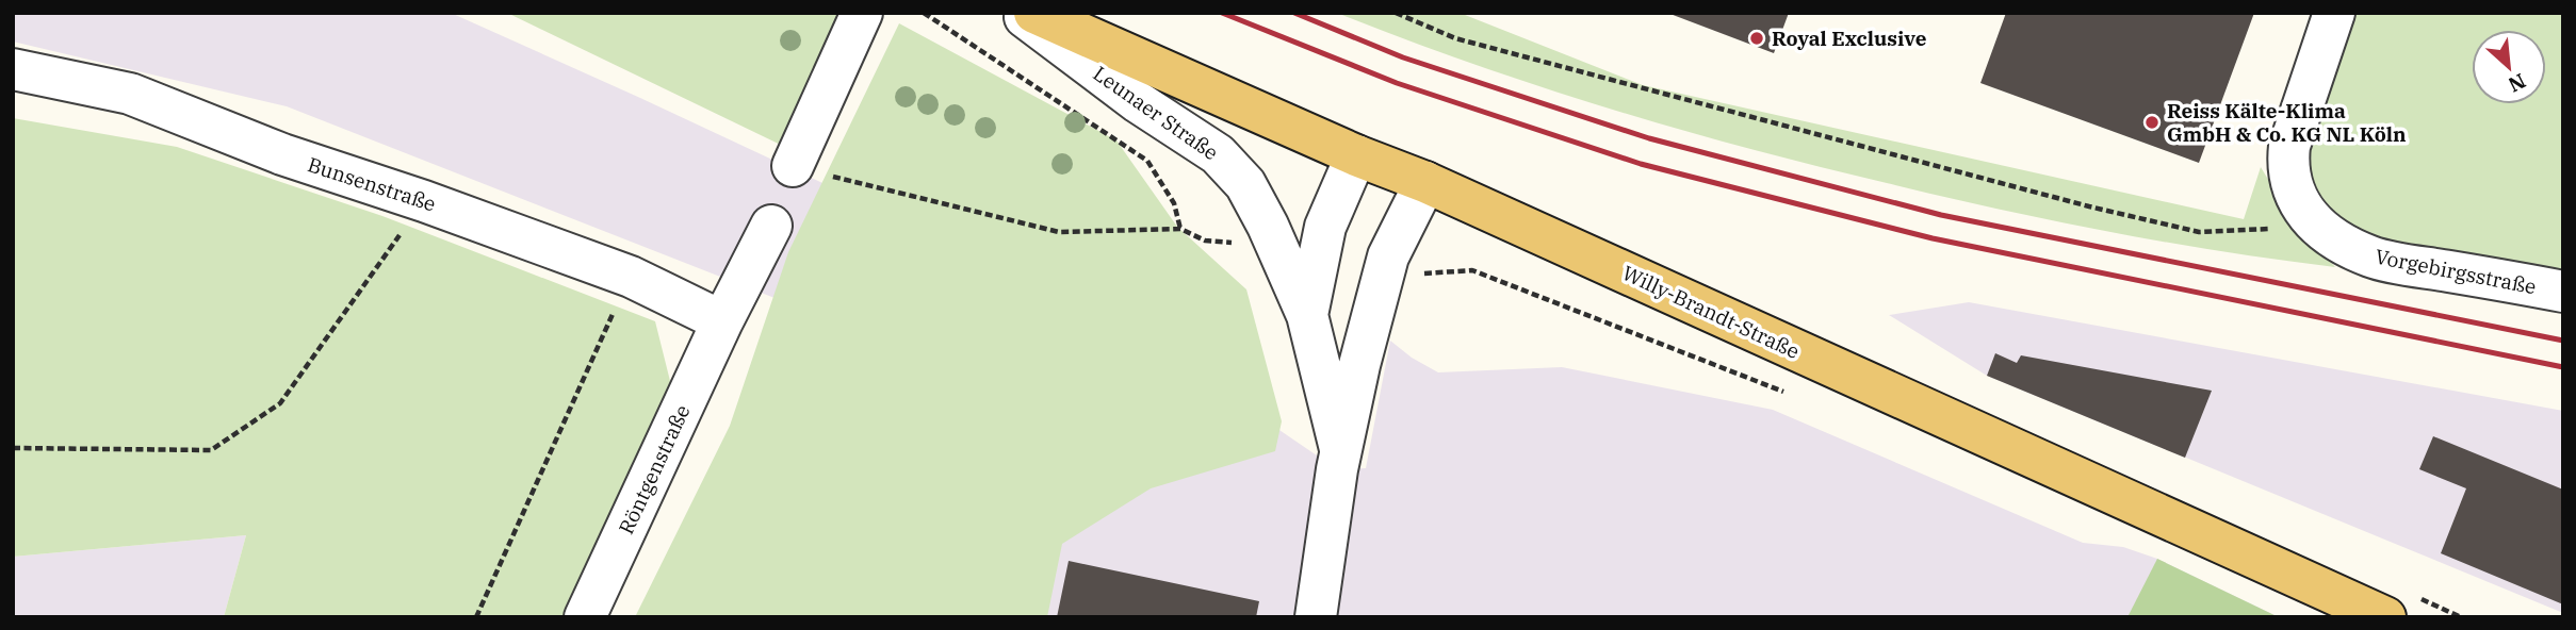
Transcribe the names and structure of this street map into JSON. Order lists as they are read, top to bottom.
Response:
{
  "streets": {
    "main road": ["Willy-Brandt-Straße"],
    "street": [
      "Leunaer Straße",
      "Bunsenstraße",
      "Vorgebirgsstraße",
      "Röntgenstraße"
    ]
  },
  "crossings": [
    ["Leunaer Straße", "Willy-Brandt-Straße"],
    ["Bunsenstraße", "Röntgenstraße"]
  ],
  "places": ["Royal Exclusive", "Reiss Kälte-Klima GmbH & Co. KG NL Köln"],
  "north": "bottom right"
}
